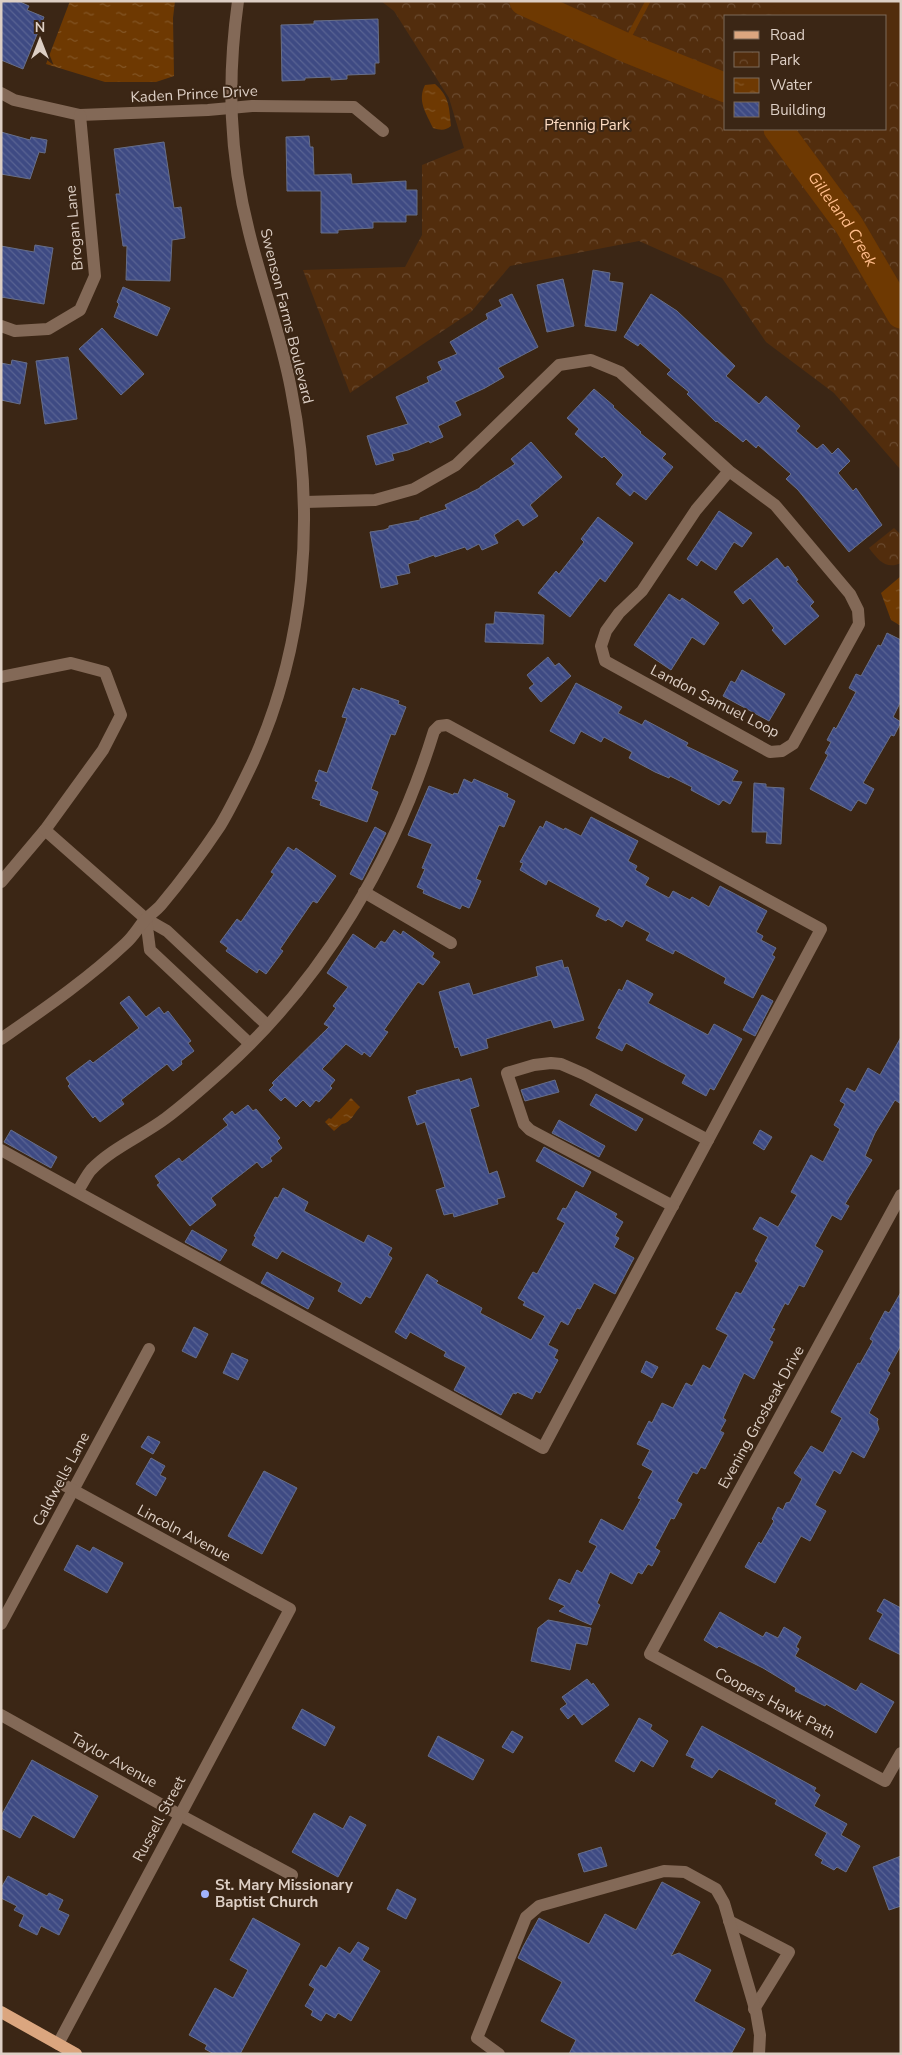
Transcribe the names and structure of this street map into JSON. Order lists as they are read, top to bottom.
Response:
{
  "streets": {
    "street": [
      "Kaden Prince Drive",
      "Brogan Lane",
      "Swenson Farms Boulevard",
      "Landon Samuel Loop",
      "Evening Grosbeak Drive",
      "Caldwells Lane",
      "Lincoln Avenue",
      "Coopers Hawk Path",
      "Taylor Avenue",
      "Russell Street"
    ]
  },
  "crossings": [
    ["Kaden Prince Drive", "Brogan Lane"],
    ["Kaden Prince Drive", "Swenson Farms Boulevard"],
    ["Swenson Farms Boulevard", "Landon Samuel Loop"],
    ["Evening Grosbeak Drive", "Coopers Hawk Path"],
    ["Caldwells Lane", "Lincoln Avenue"],
    ["Lincoln Avenue", "Russell Street"],
    ["Taylor Avenue", "Russell Street"]
  ],
  "water": ["Gilleland Creek"],
  "parks": ["Pfennig Park"],
  "places": ["St. Mary Missionary Baptist Church"],
  "legend": [
    "Road",
    "Park",
    "Water",
    "Building"
  ],
  "north": "top"
}
